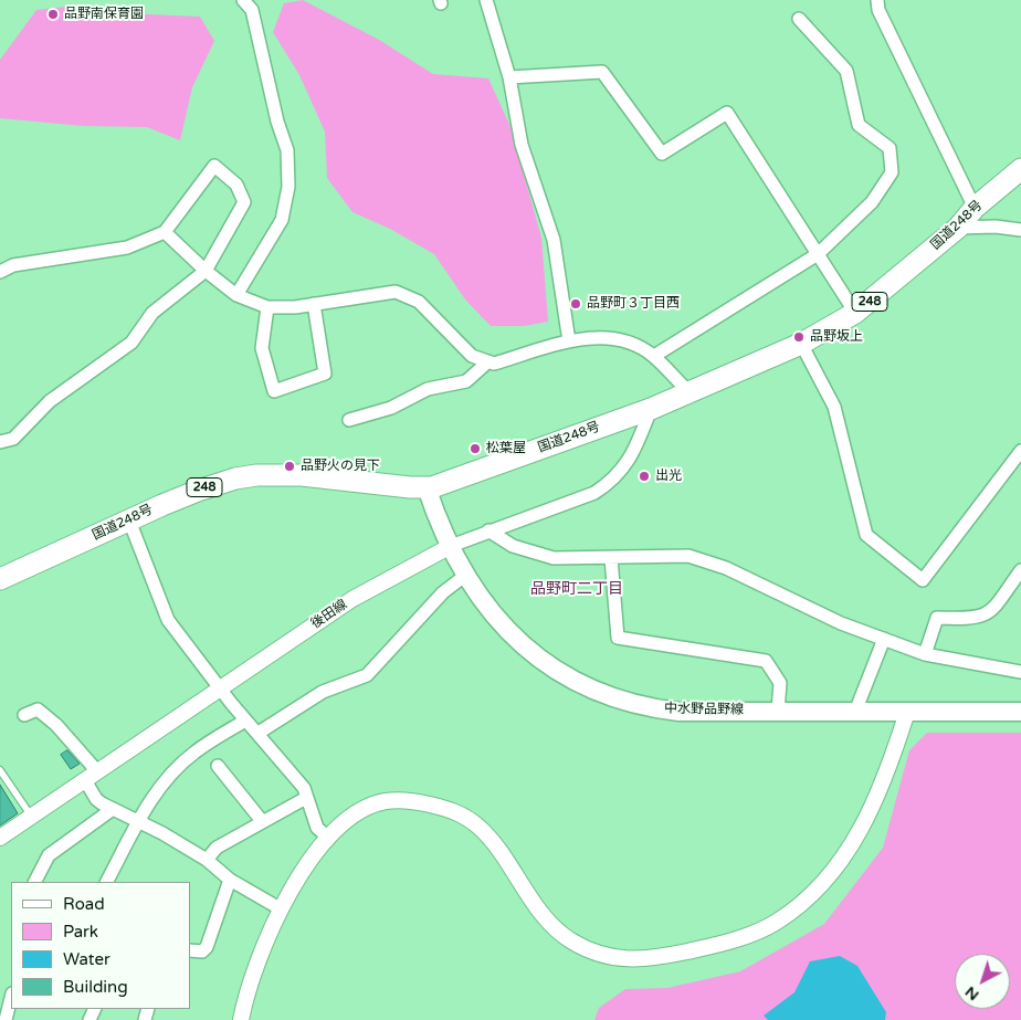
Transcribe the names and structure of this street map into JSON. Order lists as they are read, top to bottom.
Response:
{
  "streets": {
    "highway": ["国道248号", "248"],
    "main road": ["中水野品野線"],
    "street": ["後田線"]
  },
  "crossings": [
    ["国道248号", "後田線"],
    ["国道248号", "中水野品野線"],
    ["後田線", "中水野品野線"]
  ],
  "districts": ["品野町二丁目"],
  "places": [
    "品野南保育園",
    "品野町３丁目西",
    "品野坂上",
    "松葉屋",
    "品野火の見下",
    "出光"
  ],
  "legend": [
    "Road",
    "Park",
    "Water",
    "Building"
  ],
  "north": "bottom left"
}
